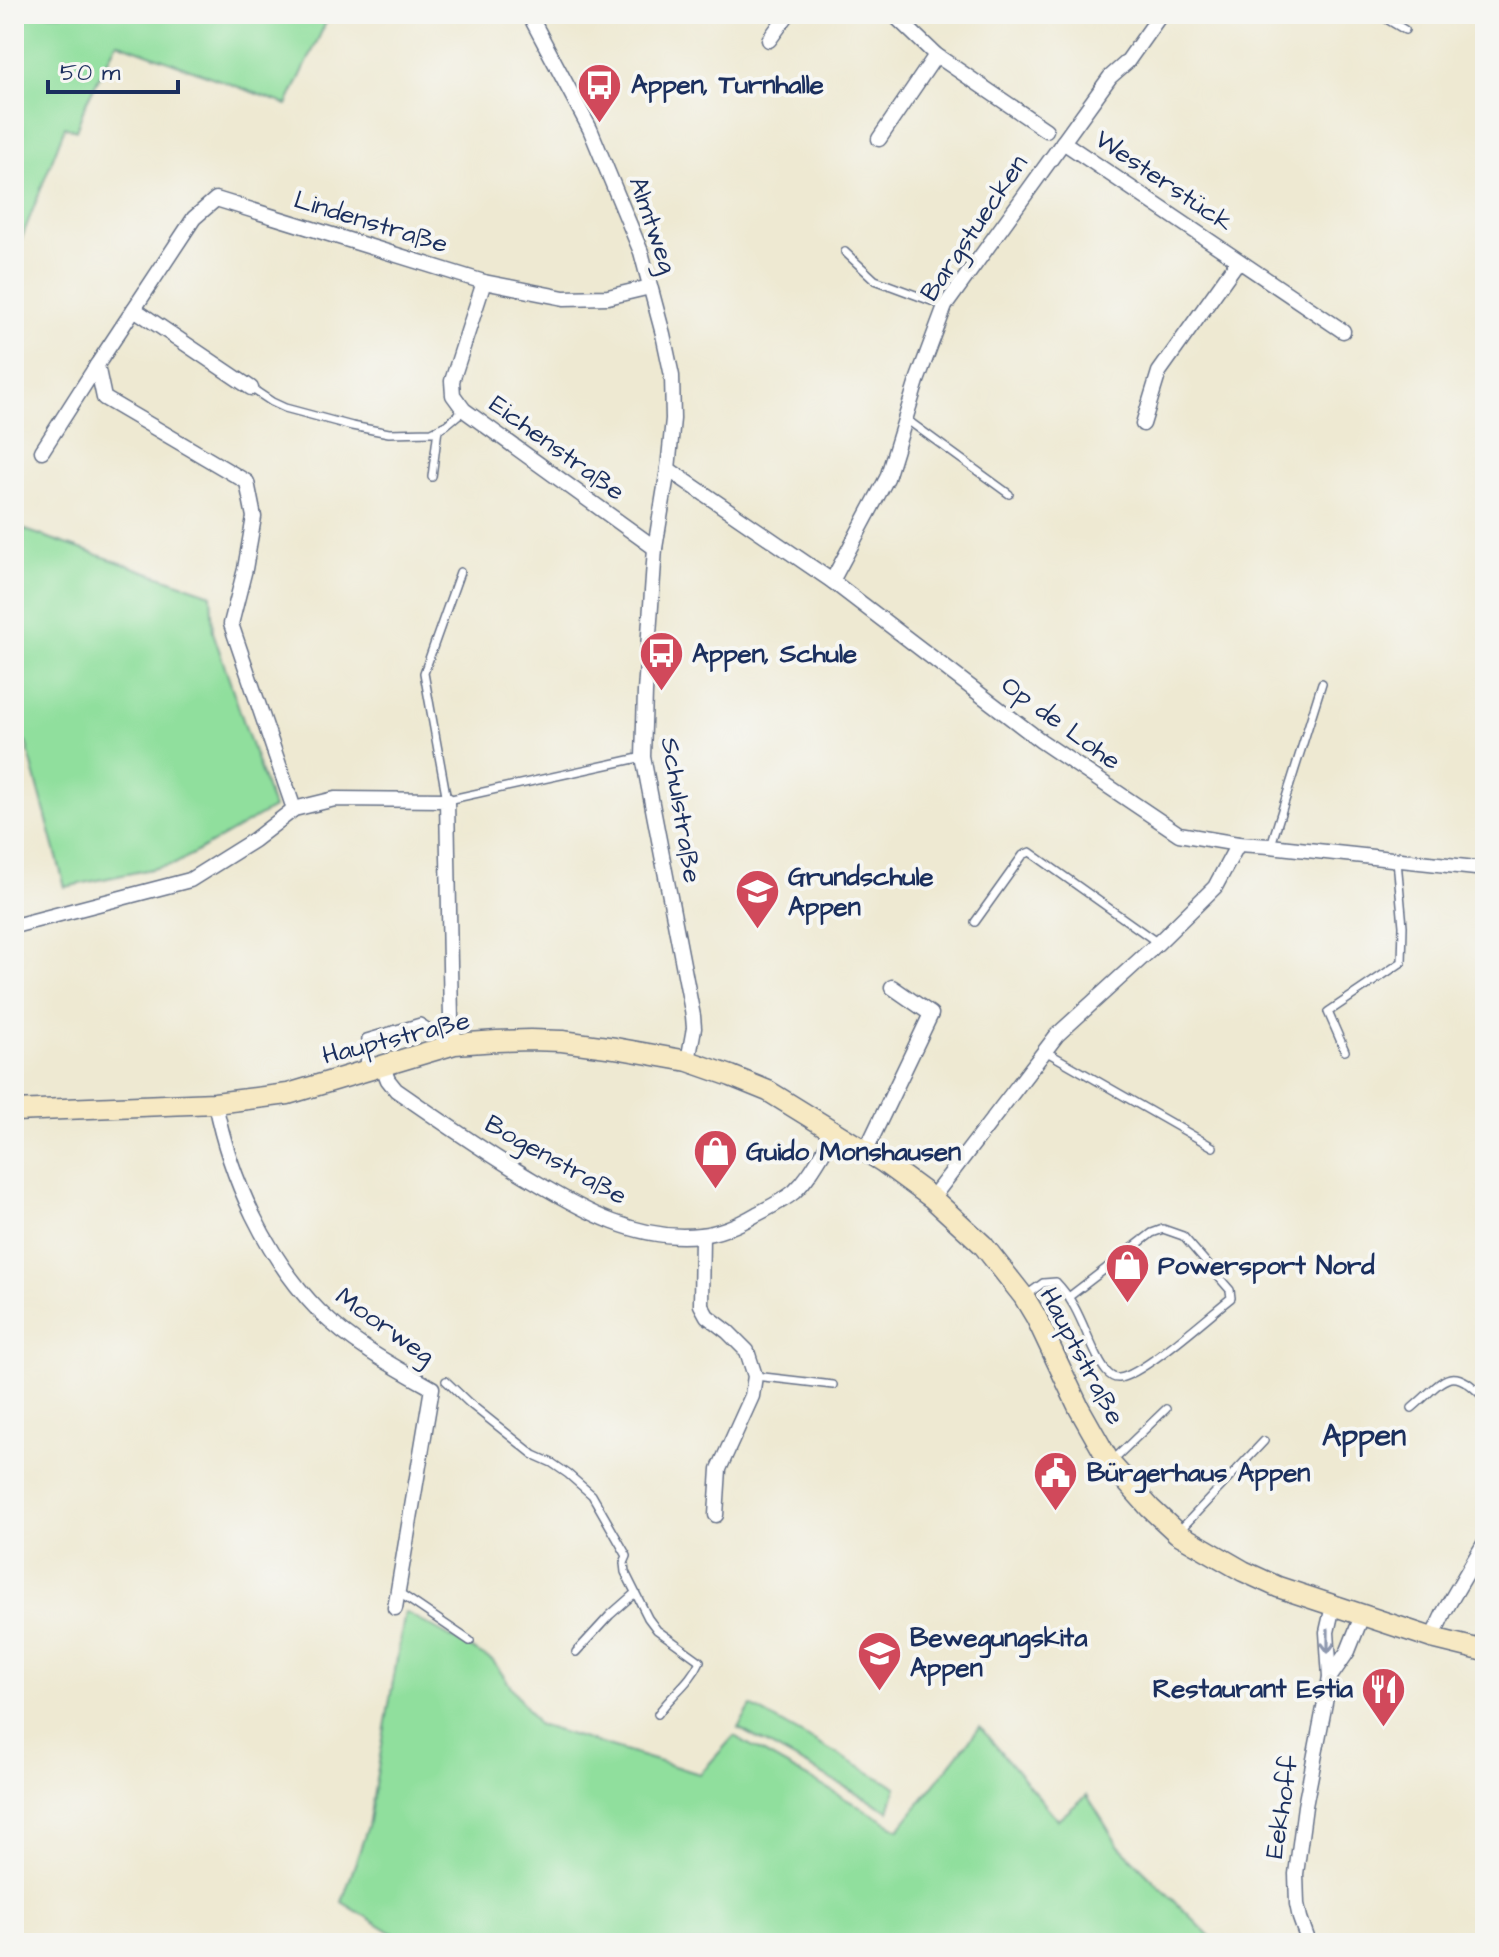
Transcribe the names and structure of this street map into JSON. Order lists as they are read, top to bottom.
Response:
{
  "streets": {
    "main road": ["Hauptstraße"],
    "street": [
      "Westerstück",
      "Lindenstraße",
      "Almtweg",
      "Bargstuecken",
      "Eichenstraße",
      "Op de Lohe",
      "Schulstraße",
      "Bogenstraße",
      "Moorweg",
      "Eekhoff"
    ]
  },
  "crossings": [
    ["Westerstück", "Bargstuecken"],
    ["Lindenstraße", "Almtweg"],
    ["Lindenstraße", "Eichenstraße"],
    ["Almtweg", "Op de Lohe"],
    ["Almtweg", "Schulstraße"],
    ["Bargstuecken", "Op de Lohe"],
    ["Eichenstraße", "Schulstraße"],
    ["Op de Lohe", "Schulstraße"],
    ["Schulstraße", "Hauptstraße"],
    ["Hauptstraße", "Bogenstraße"],
    ["Hauptstraße", "Moorweg"],
    ["Hauptstraße", "Eekhoff"]
  ],
  "districts": ["Appen"],
  "places": {
    "bus stop": ["Appen, Turnhalle", "Appen, Schule"],
    "school or university": ["Grundschule Appen", "Bewegungskita Appen"],
    "shop": ["Guido Monshausen", "Powersport Nord"],
    "public building": ["Bürgerhaus Appen"],
    "restaurant": ["Restaurant Estia"]
  },
  "scale_bar": "50 m"
}
